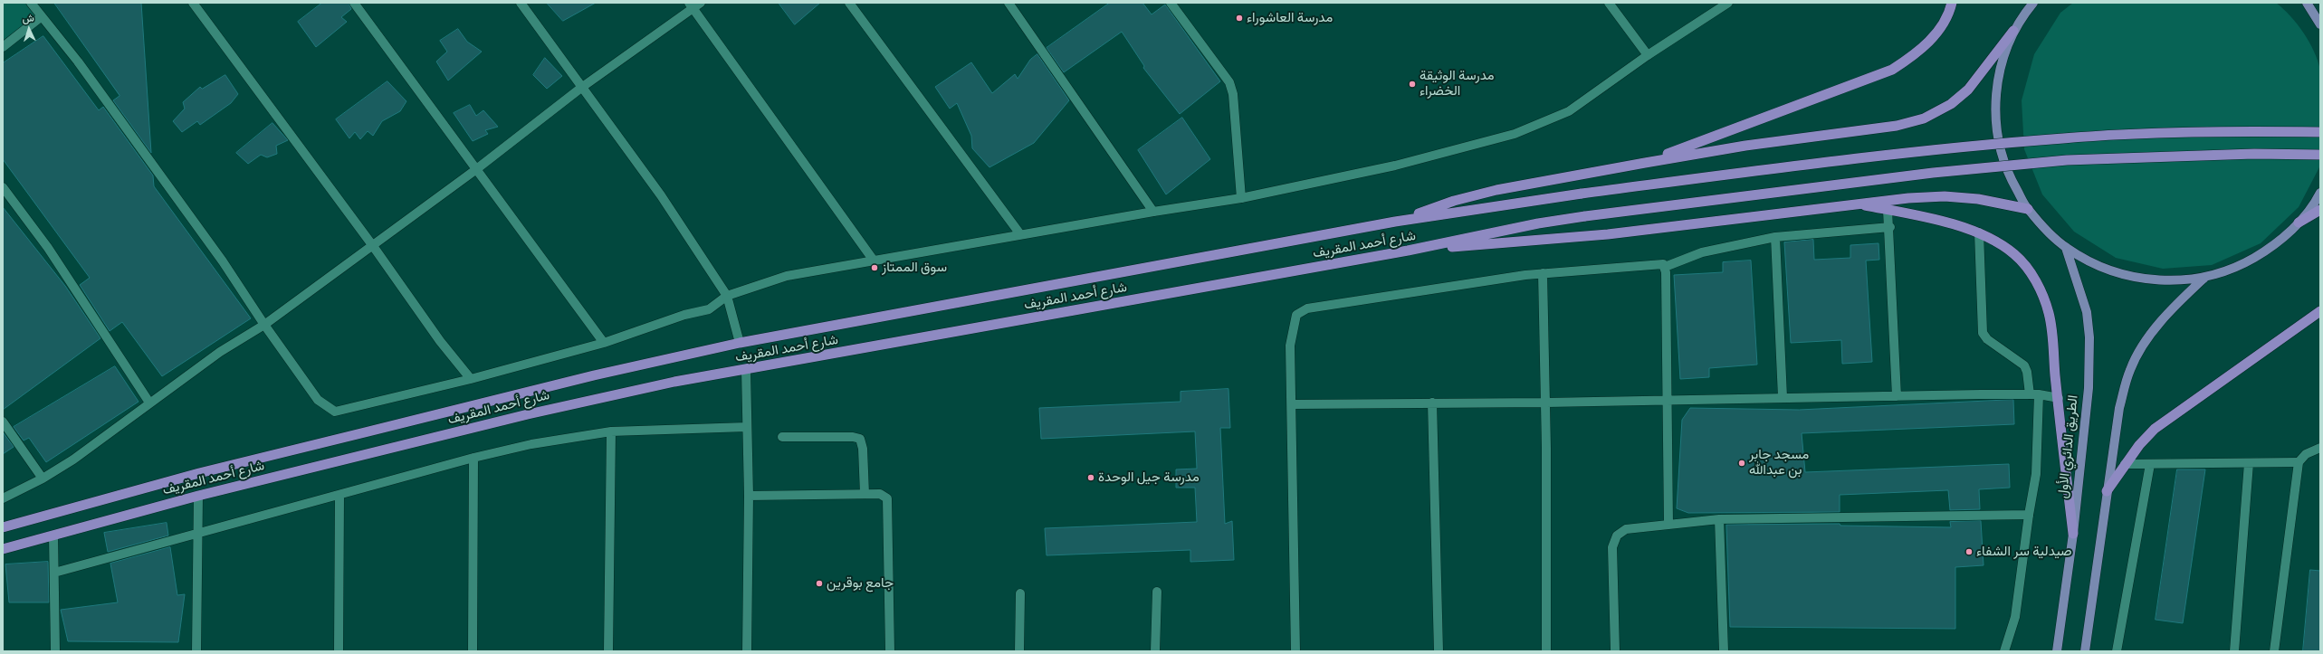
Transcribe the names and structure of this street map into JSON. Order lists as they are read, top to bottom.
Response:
{
  "streets": {
    "highway": ["شارع أحمد المقريف"],
    "main road": ["الطريق الدائري الأول"]
  },
  "places": [
    "مدرسة العاشوراء",
    "مدرسة الوثيقة الخضراء",
    "سوق الممتاز",
    "مسجد جابر بن عبدالله",
    "مدرسة جيل الوحدة",
    "صيدلية سر الشفاء",
    "جامع بوقرين"
  ],
  "north": "top"
}
